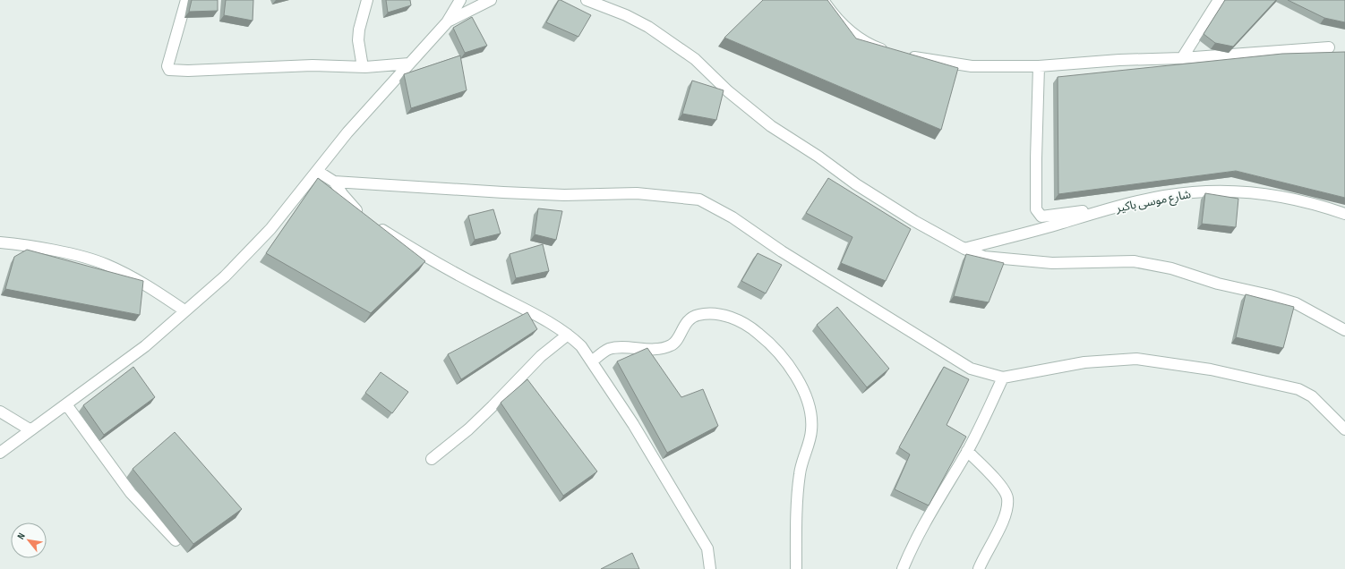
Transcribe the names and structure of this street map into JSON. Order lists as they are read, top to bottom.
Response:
{
  "streets": {
    "street": ["شارع موسى باكير"]
  },
  "north": "top left"
}
